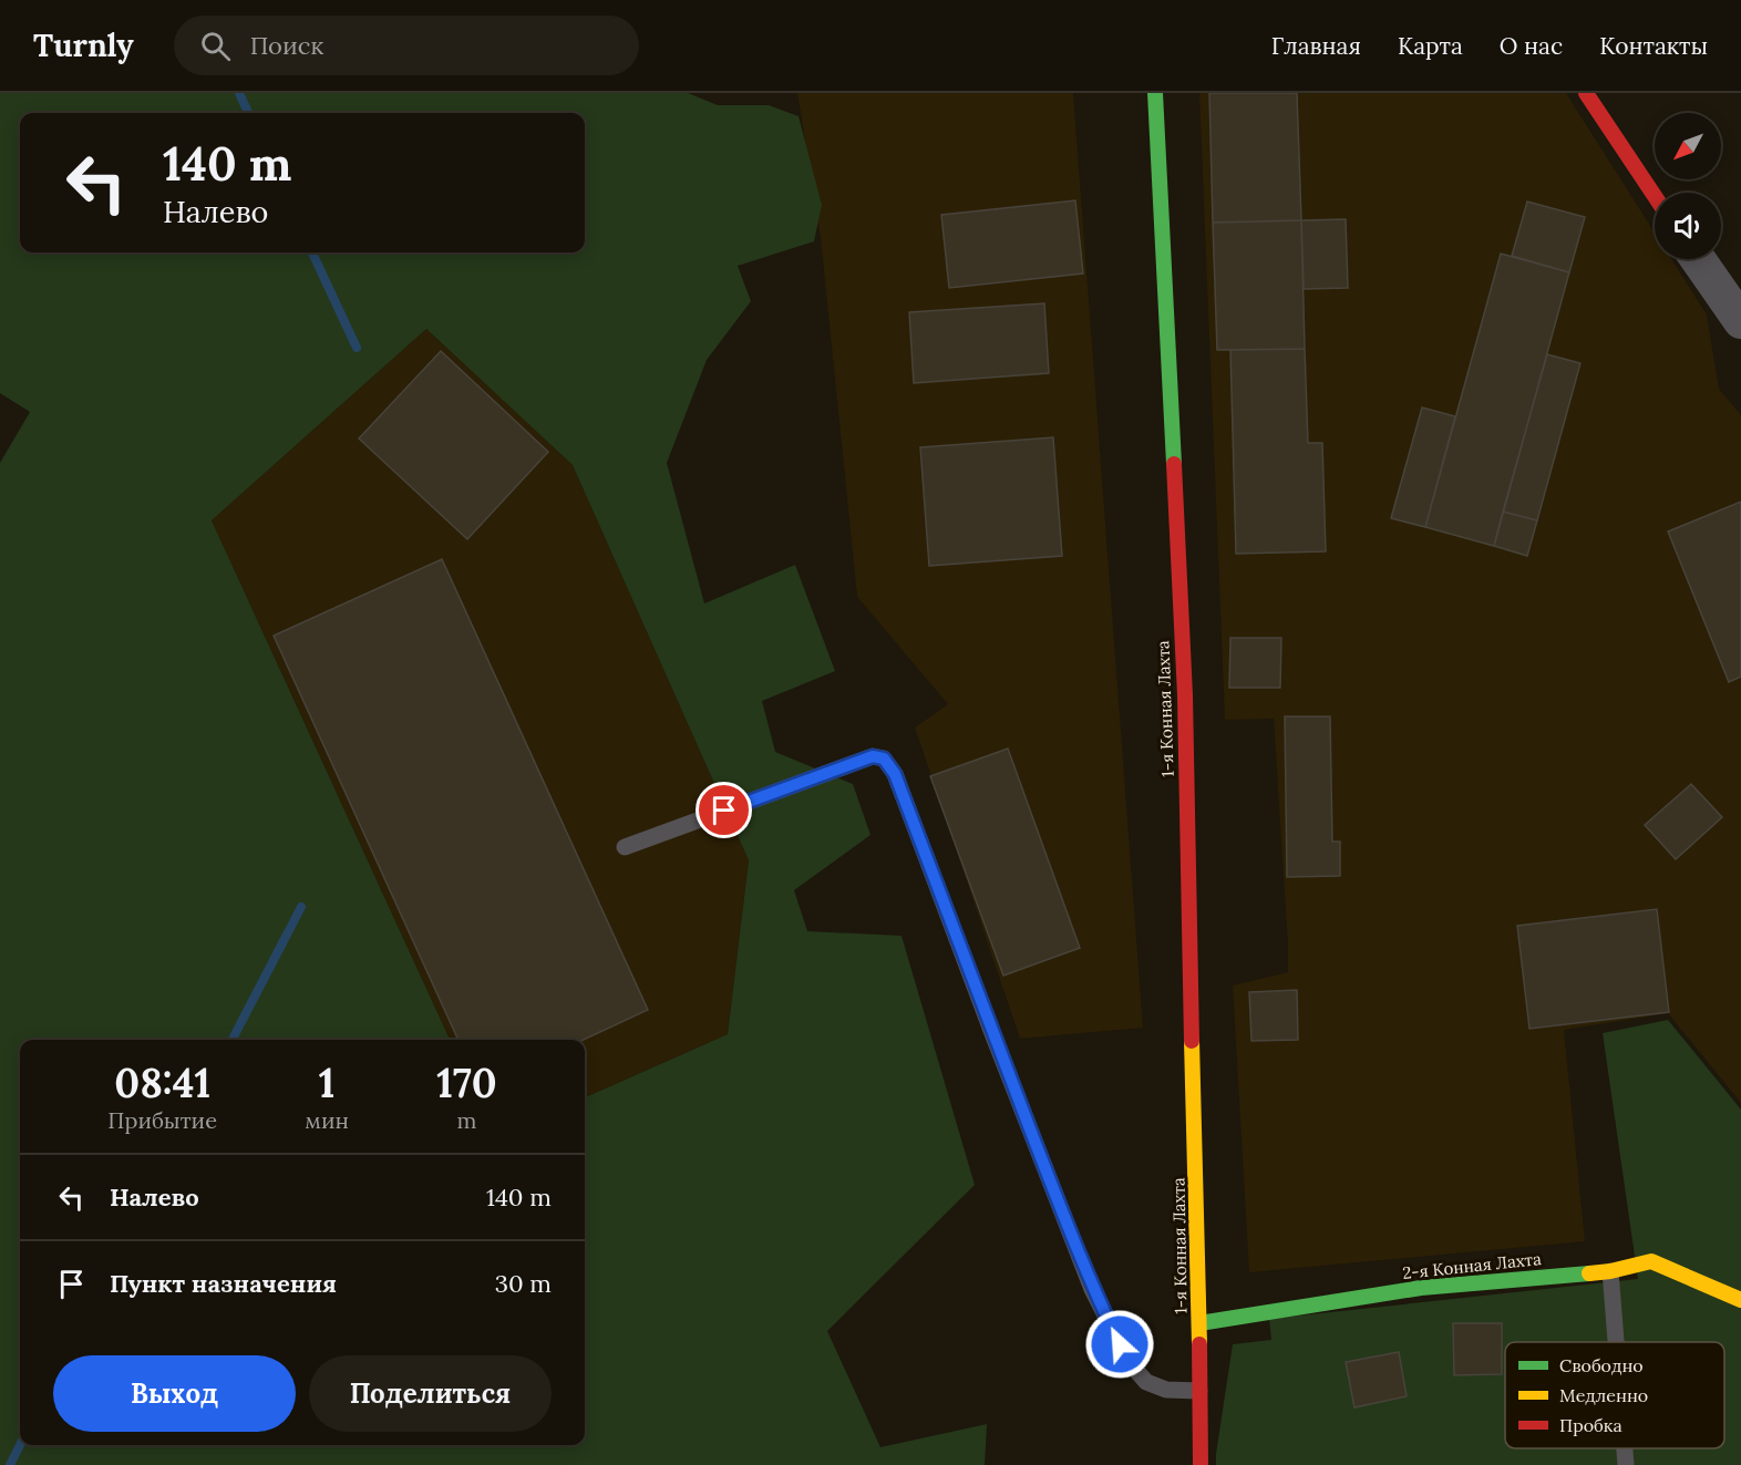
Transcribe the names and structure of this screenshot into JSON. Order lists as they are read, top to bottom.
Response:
{
  "streets": {
    "main road": ["1-я Конная Лахта", "2-я Конная Лахта"]
  },
  "crossings": [
    ["1-я Конная Лахта", "2-я Конная Лахта"]
  ],
  "legend": ["Свободно", "Медленно", "Пробка"],
  "north": "bottom left",
  "page": {
    "header": "Turnly",
    "search": "Поиск",
    "nav": [
      "Главная",
      "Карта",
      "О нас",
      "Контакты"
    ],
    "turn": ["140 m", "Налево"],
    "eta": [
      "08:41",
      "Прибытие",
      "1",
      "мин",
      "170",
      "m"
    ],
    "list": [
      {
        "name": "Налево",
        "value": "140 m"
      },
      {
        "name": "Пункт назначения",
        "value": "30 m"
      }
    ],
    "buttons": ["Выход", "Поделиться"]
  }
}
